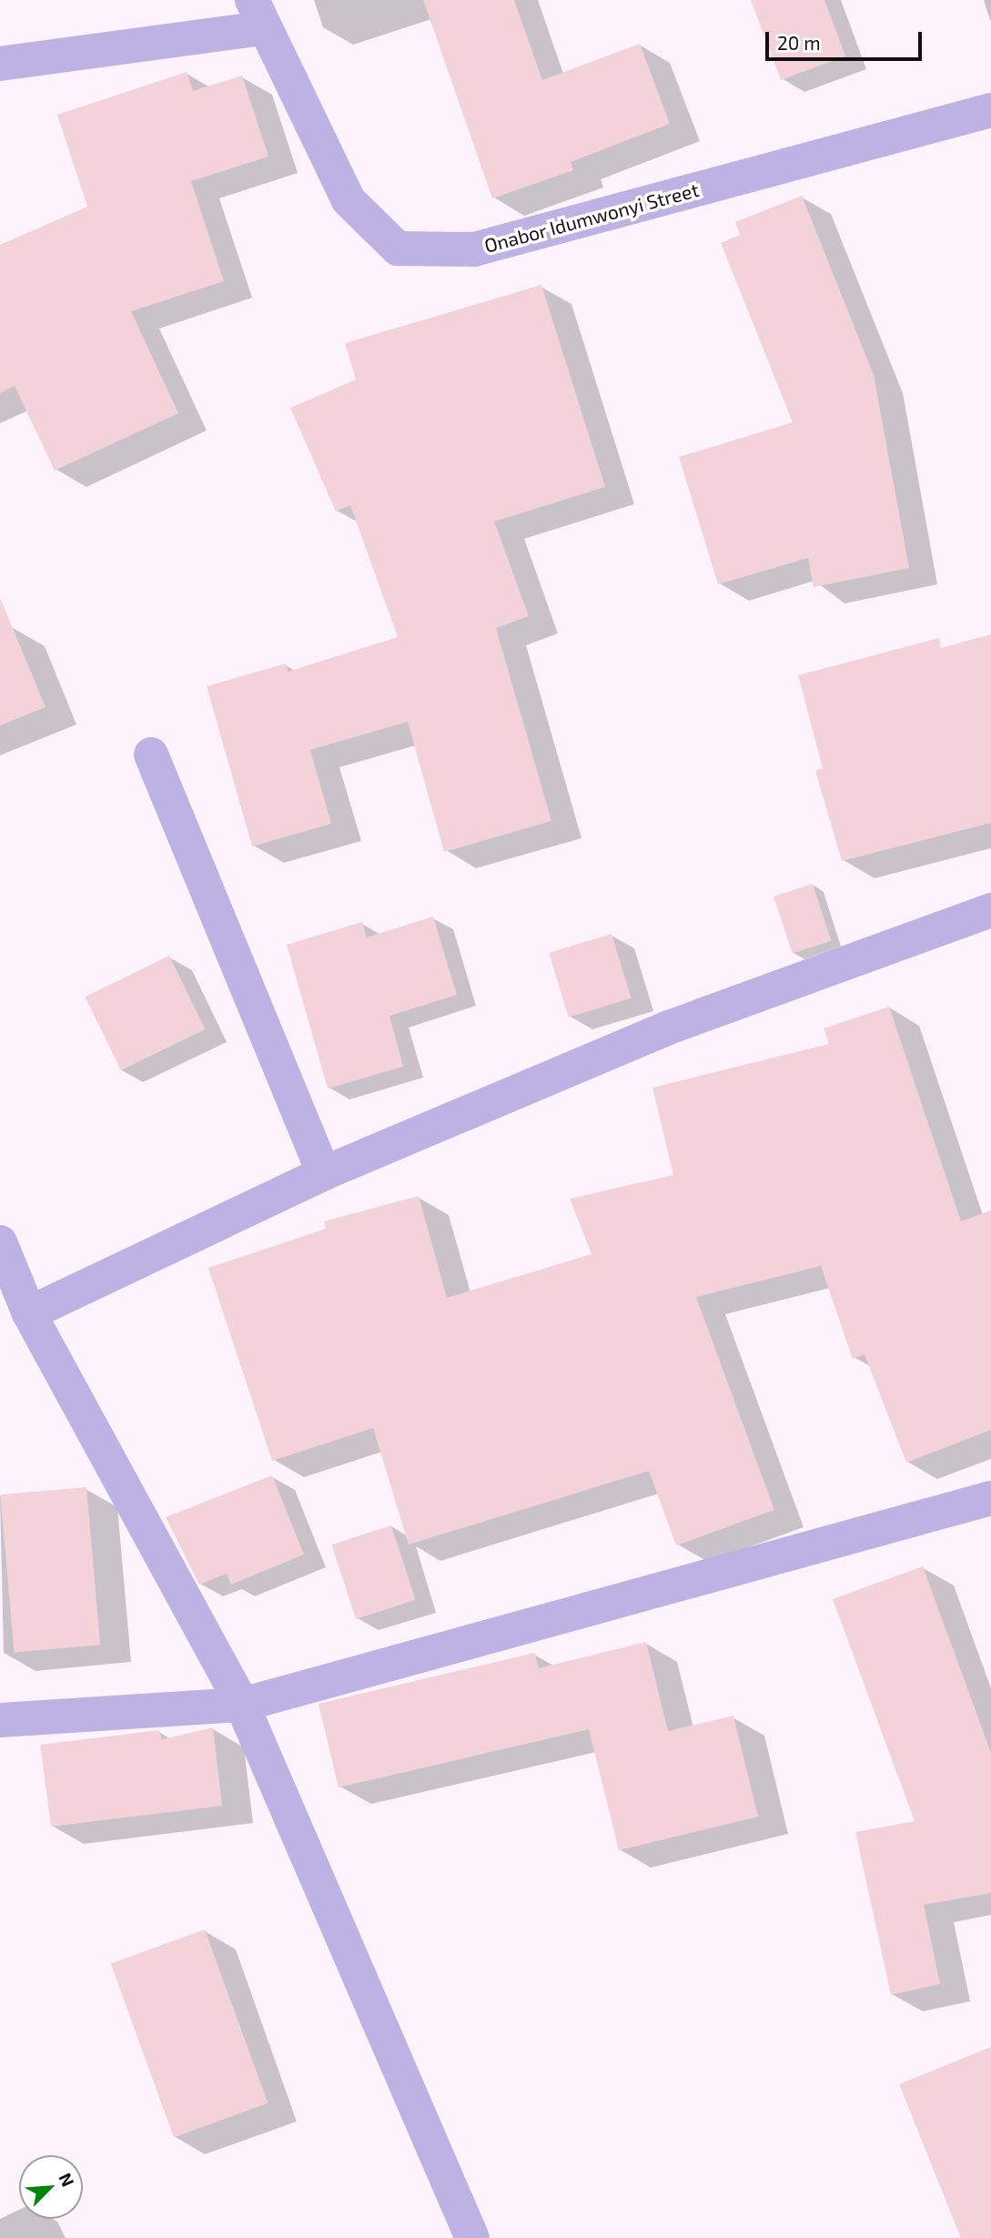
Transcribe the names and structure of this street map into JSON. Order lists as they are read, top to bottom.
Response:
{
  "streets": {
    "street": ["Onabor Idumwonyi Street"]
  },
  "scale_bar": "20 m",
  "north": "top right"
}
